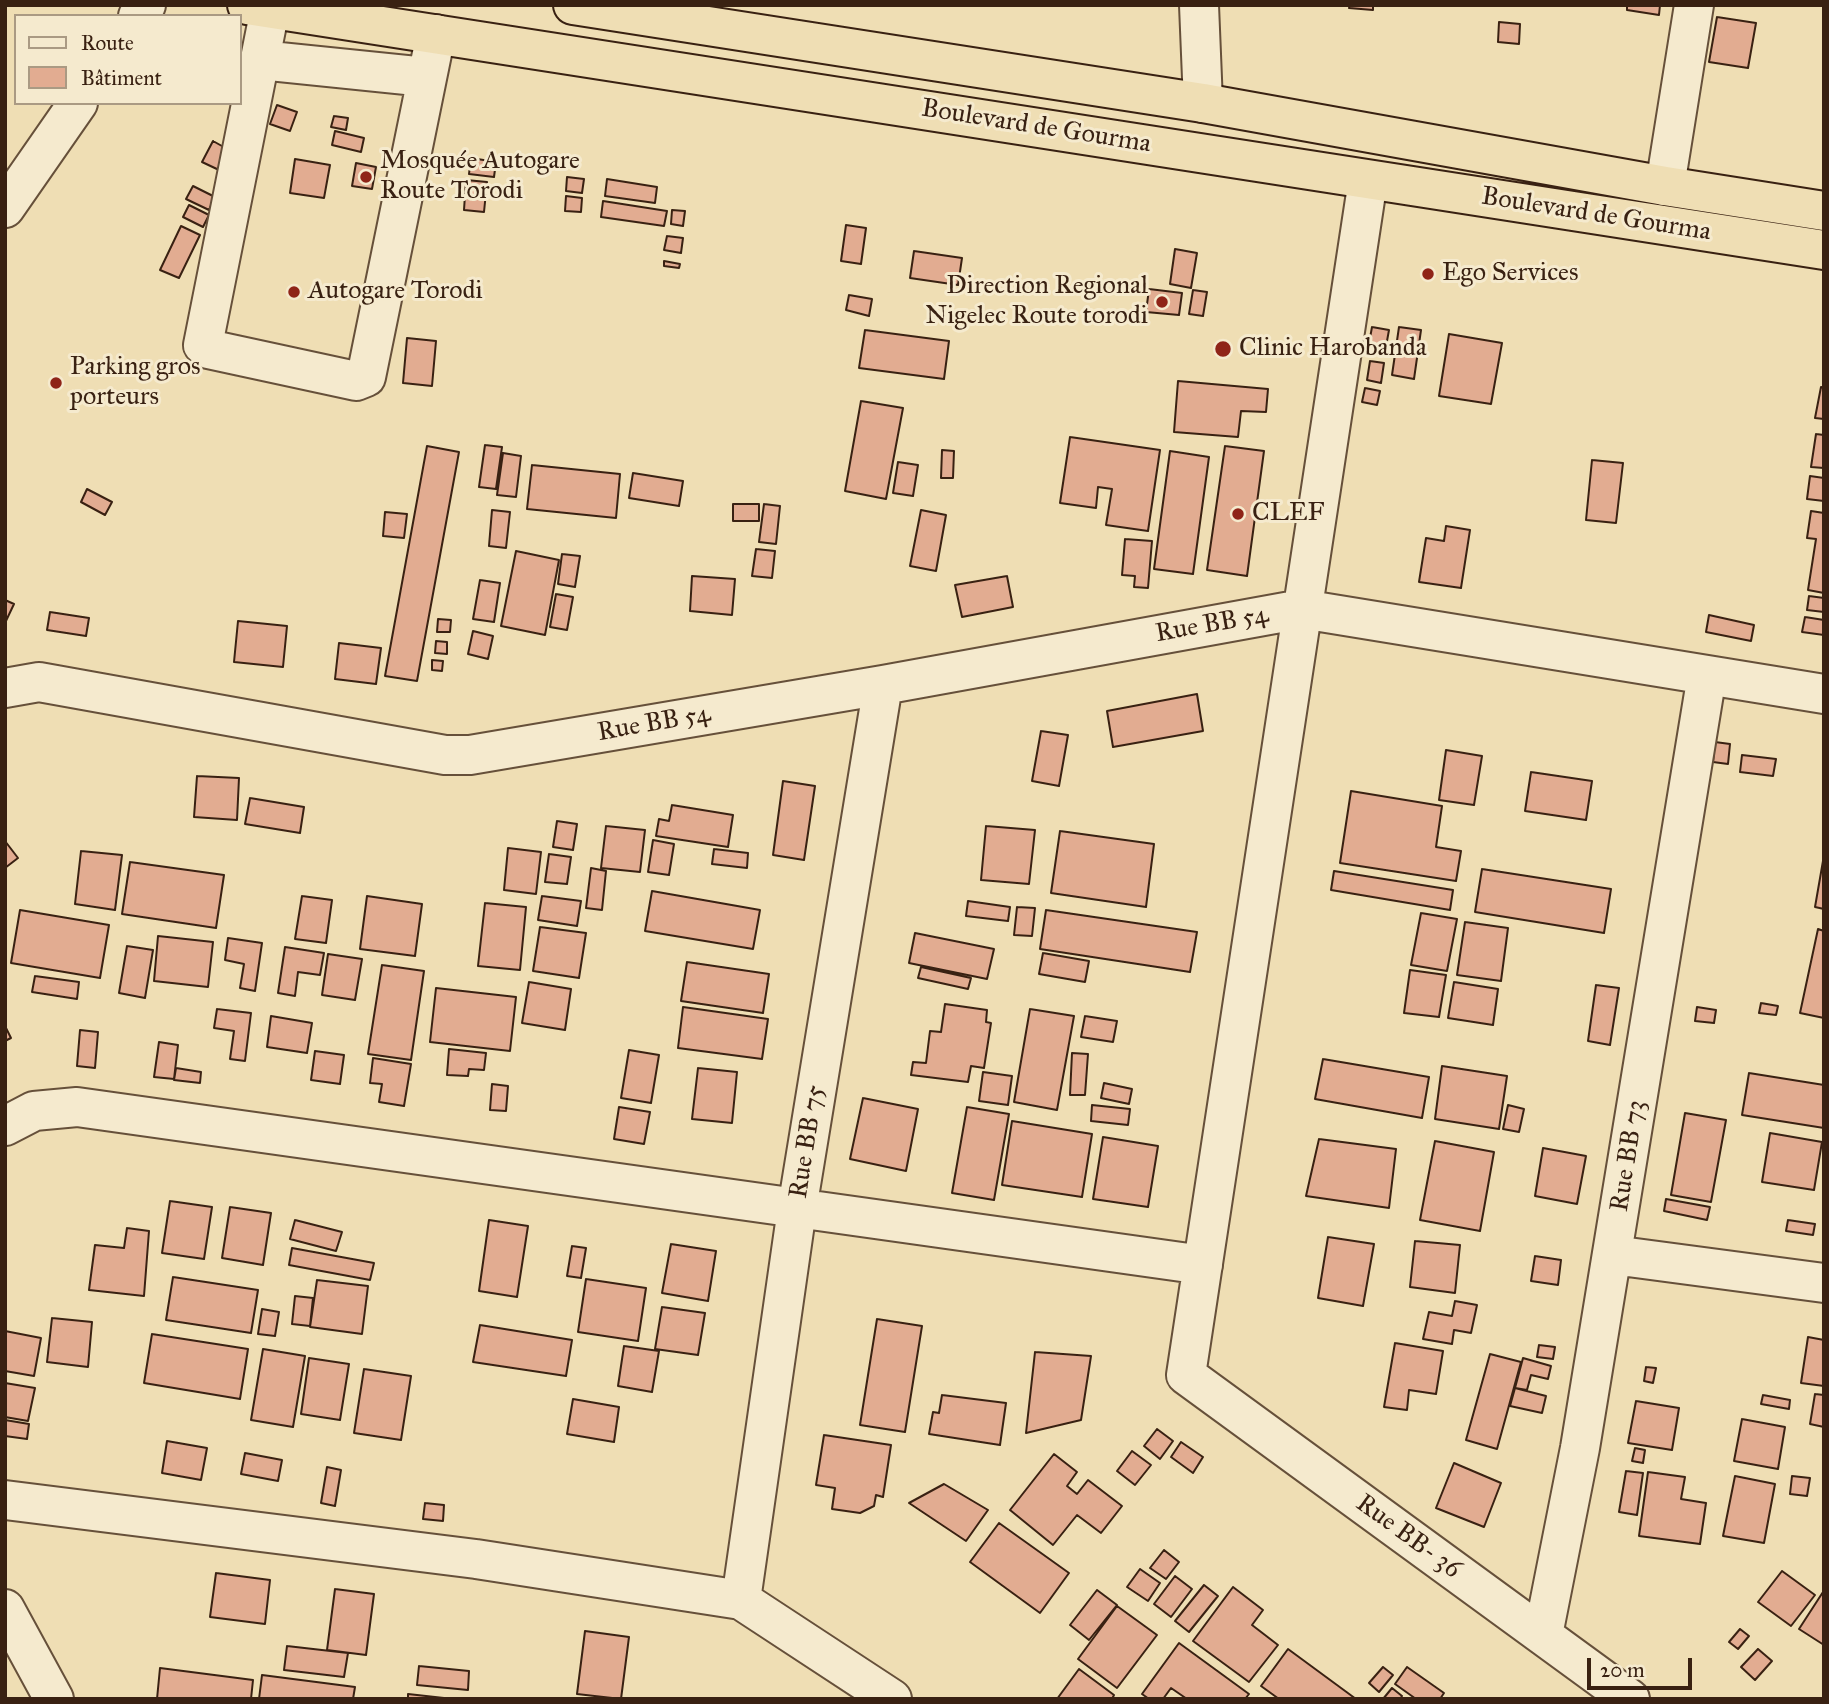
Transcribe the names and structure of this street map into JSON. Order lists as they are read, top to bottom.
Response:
{
  "streets": {
    "highway": ["Boulevard de Gourma"],
    "street": [
      "Rue BB 54",
      "Rue BB 75",
      "Rue BB 73",
      "Rue BB- 36"
    ]
  },
  "crossings": [
    ["Rue BB 54", "Rue BB 75"],
    ["Rue BB 54", "Rue BB 73"],
    ["Rue BB 73", "Rue BB- 36"]
  ],
  "places": [
    "Mosquée Autogare Route Torodi",
    "Ego Services",
    "Autogare Torodi",
    "Direction Regional Nigelec Route torodi",
    "Clinic Harobanda",
    "Parking gros porteurs",
    "CLEF"
  ],
  "legend": ["Route", "Bâtiment"],
  "scale_bar": "20 m"
}
